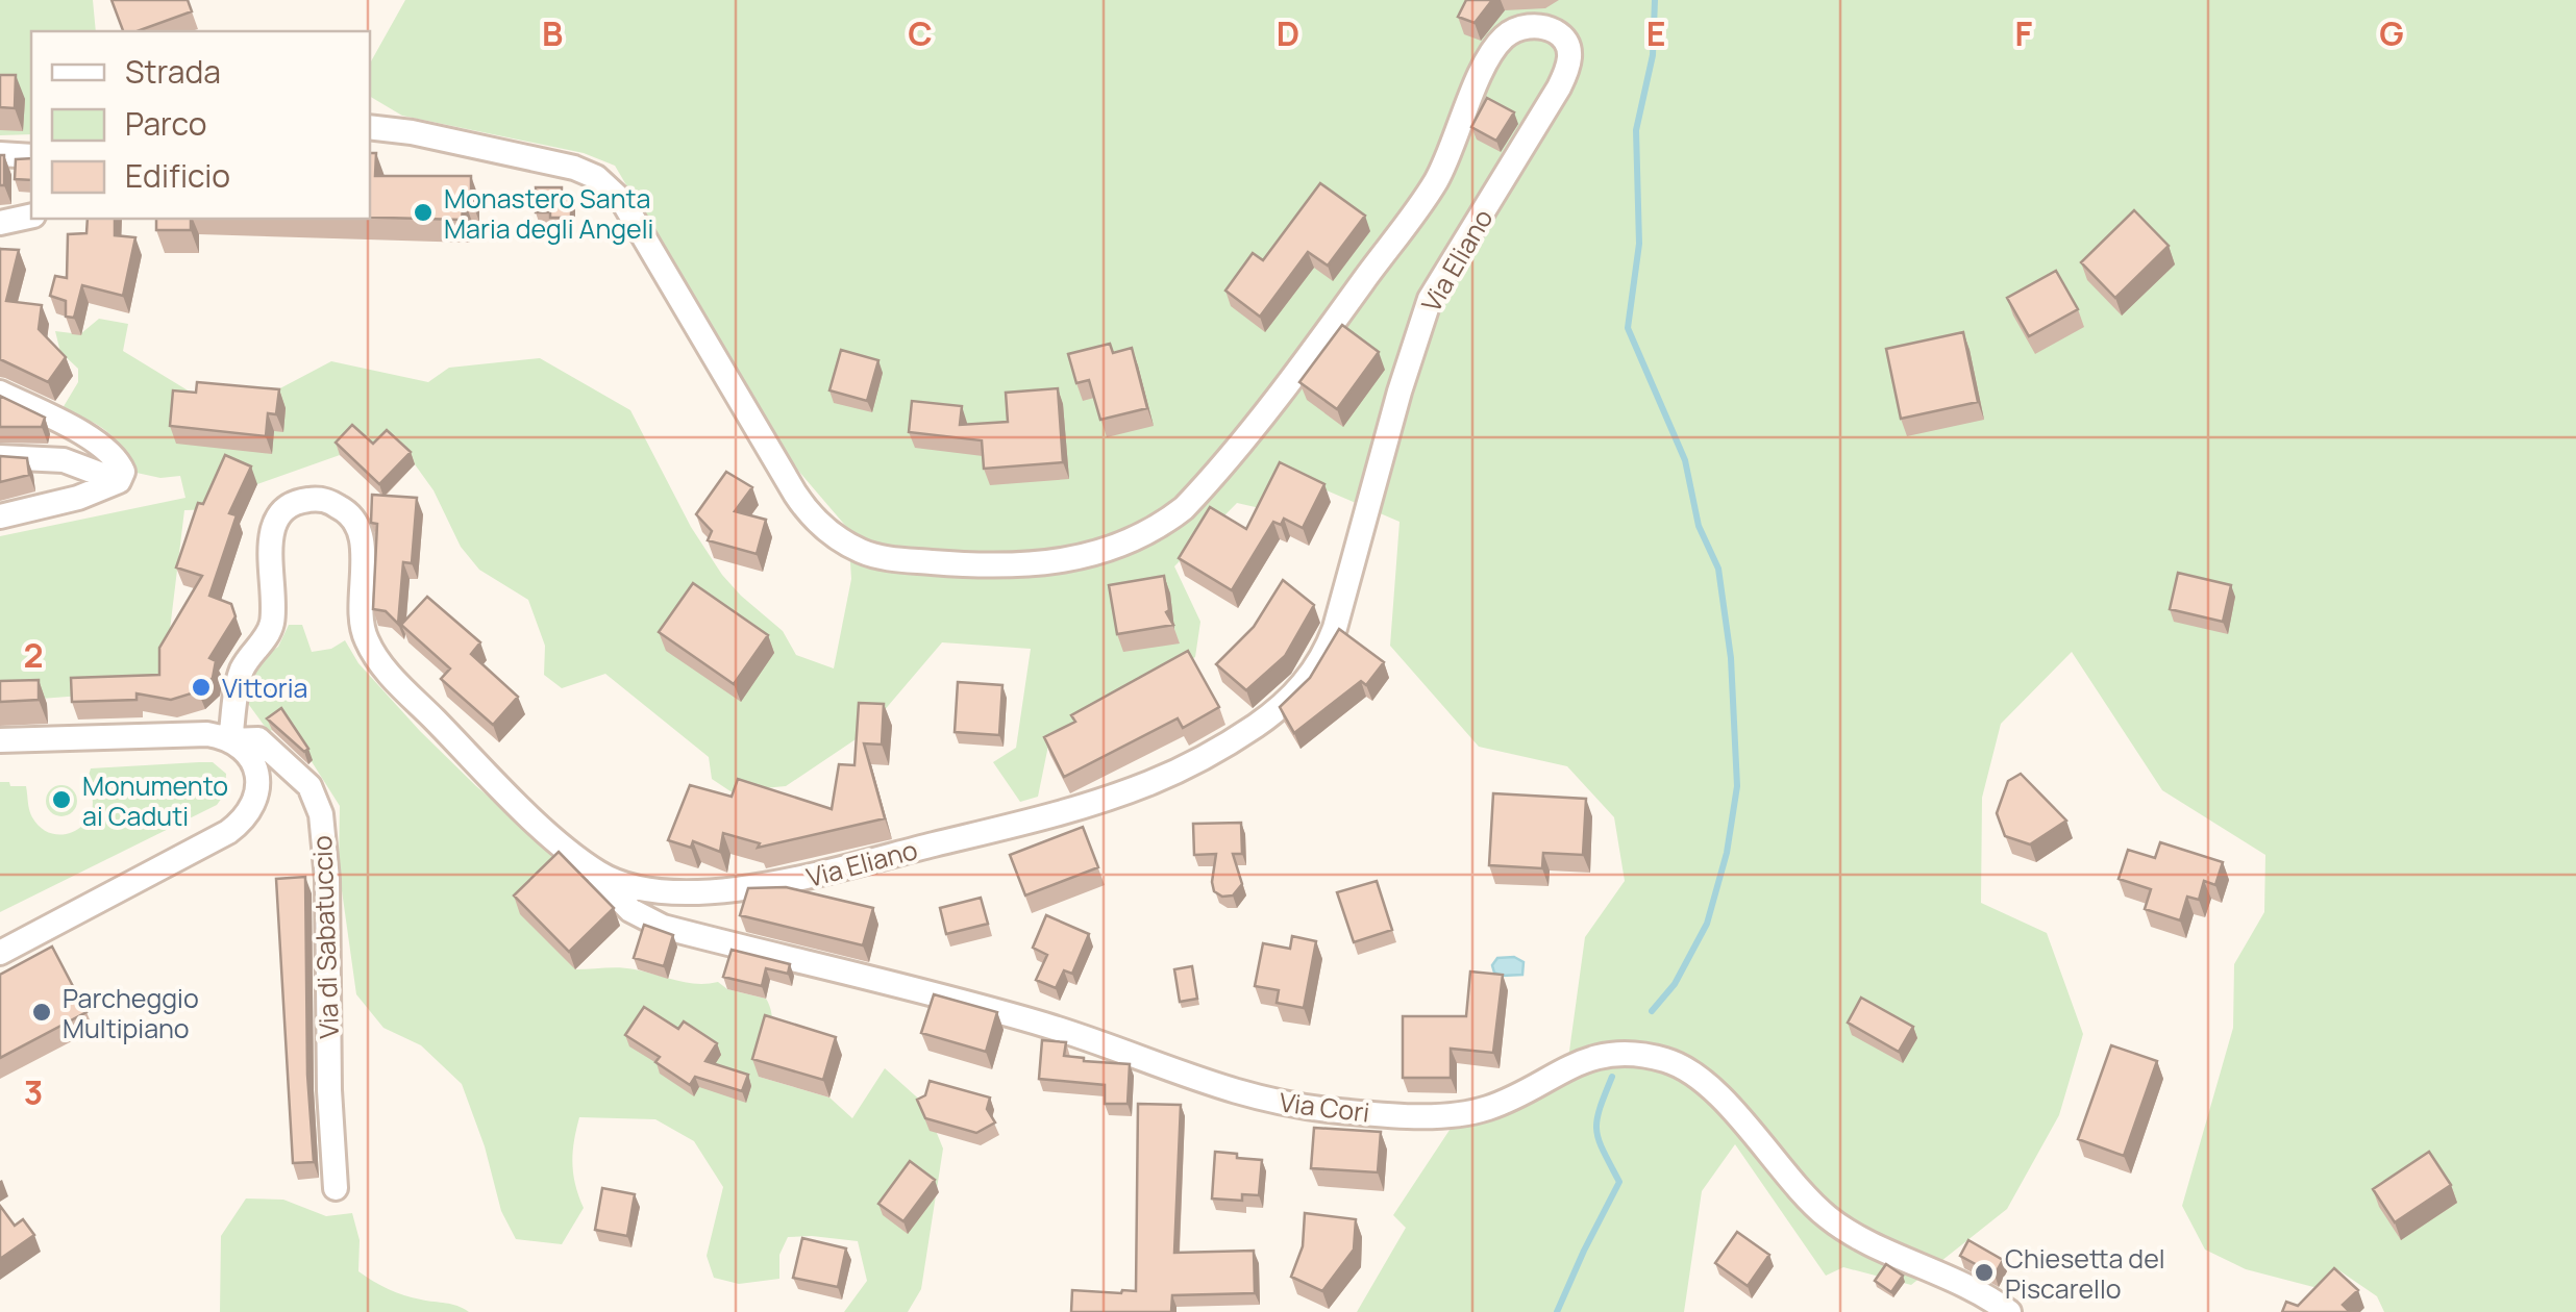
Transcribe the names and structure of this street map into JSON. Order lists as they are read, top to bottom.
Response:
{
  "streets": {
    "street": ["Via Eliano", "Via di Sabatuccio", "Via Cori"]
  },
  "crossings": [
    ["Via Eliano", "Via di Sabatuccio"],
    ["Via Eliano", "Via Cori"]
  ],
  "places": [
    "Monastero Santa Maria degli Angeli",
    "Vittoria",
    "Monumento ai Caduti",
    "Parcheggio Multipiano",
    "Chiesetta del Piscarello"
  ],
  "legend": ["Strada", "Parco", "Edificio"],
  "grid": {
    "columns": [
      "B",
      "C",
      "D",
      "E",
      "F",
      "G"
    ],
    "rows": ["2", "3"]
  }
}
